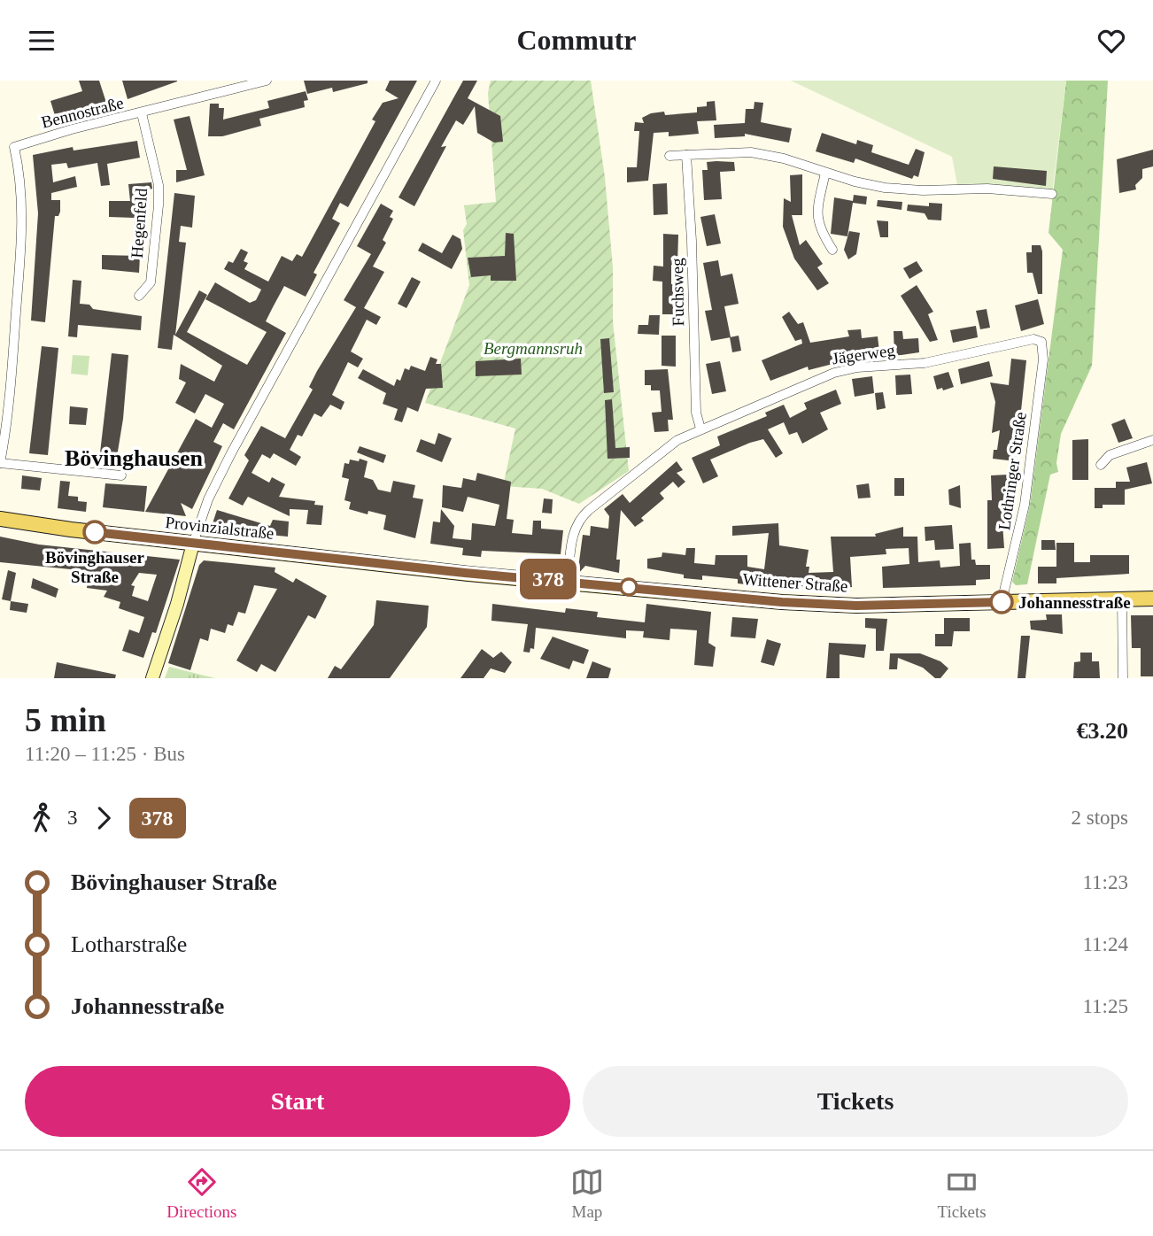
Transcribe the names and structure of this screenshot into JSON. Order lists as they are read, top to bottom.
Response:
{
  "streets": {
    "main road": ["Provinzialstraße", "Wittener Straße"],
    "street": [
      "Bennostraße",
      "Hegenfeld",
      "Fuchsweg",
      "Jägerweg",
      "Lothringer Straße"
    ]
  },
  "crossings": [
    ["Bennostraße", "Hegenfeld"],
    ["Fuchsweg", "Jägerweg"],
    ["Jägerweg", "Lothringer Straße"],
    ["Jägerweg", "Wittener Straße"],
    ["Lothringer Straße", "Wittener Straße"],
    ["Provinzialstraße", "Wittener Straße"]
  ],
  "districts": ["Bövinghausen"],
  "parks": ["Bergmannsruh"],
  "places": ["Bövinghauser Straße", "Johannesstraße"],
  "lines": ["bus line 378"],
  "page": {
    "header": "Commutr",
    "on_map": "378",
    "heading": ["5 min", "11:20 – 11:25 · Bus", "€3.20"],
    "legs": ["3", "378", "2 stops"],
    "list": [
      {
        "name": "Bövinghauser Straße",
        "value": "11:23"
      },
      {
        "name": "Lotharstraße",
        "value": "11:24"
      },
      {
        "name": "Johannesstraße",
        "value": "11:25"
      }
    ],
    "buttons": ["Start", "Tickets"],
    "tabs": ["Directions", "Map", "Tickets"]
  }
}
